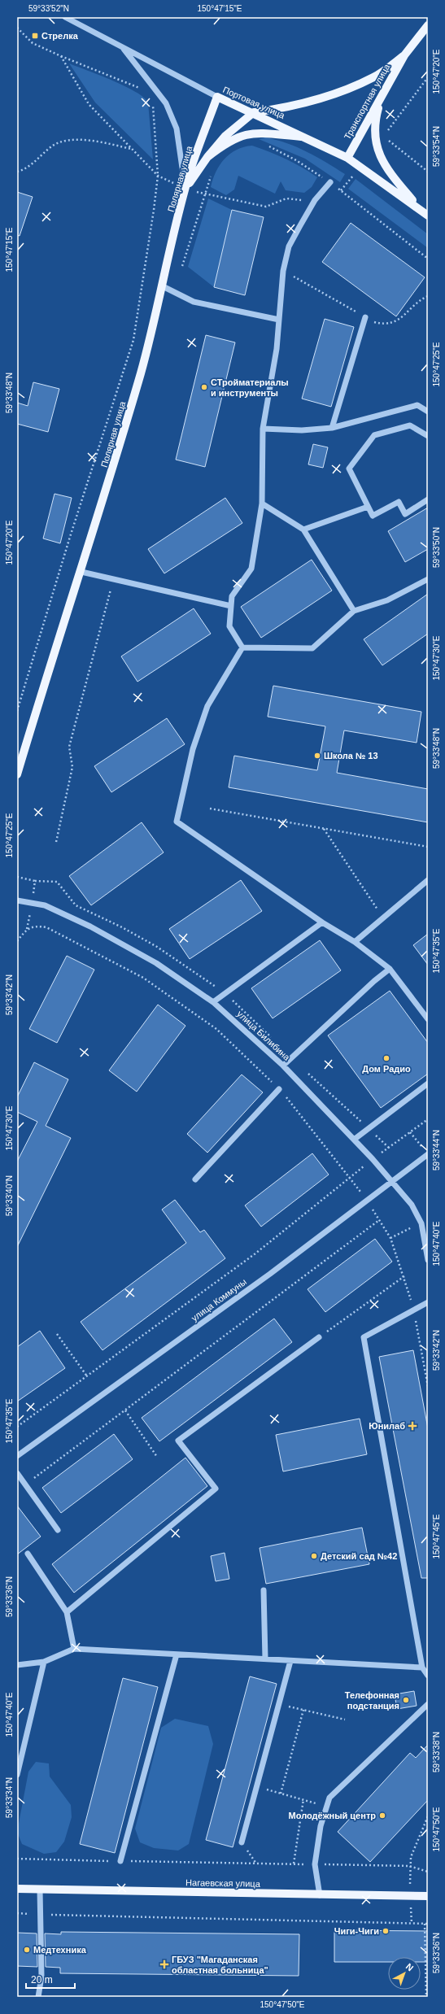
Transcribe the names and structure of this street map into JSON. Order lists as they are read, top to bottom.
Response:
{
  "streets": {
    "main road": [
      "Транспортная улица",
      "Портовая улица",
      "Полярная улица",
      "Нагаевская улица"
    ],
    "street": ["улица Билибина", "улица Коммуны"]
  },
  "crossings": [
    ["Транспортная улица", "Портовая улица"],
    ["Портовая улица", "Полярная улица"],
    ["улица Билибина", "улица Коммуны"]
  ],
  "places": {
    "transit": ["Стрелка"],
    "other": [
      "СТройматериалы и инструменты",
      "Школа № 13",
      "Дом Радио",
      "Детский сад №42",
      "Телефонная подстанция",
      "Молодёжный центр",
      "Чиги-Чиги",
      "Медтехника"
    ],
    "health": ["Юнилаб", "ГБУЗ \"Магаданская областная больница\""]
  },
  "scale_bar": "20 m",
  "north": "top right",
  "coordinates": [
    "59°33'52\"N",
    "150°47'15\"E",
    "150°47'20\"E",
    "59°33'54\"N",
    "150°47'25\"E",
    "59°33'48\"N",
    "59°33'50\"N",
    "150°47'30\"E",
    "150°47'35\"E",
    "59°33'42\"N",
    "59°33'44\"N",
    "59°33'40\"N",
    "150°47'40\"E",
    "150°47'45\"E",
    "59°33'36\"N",
    "59°33'38\"N",
    "59°33'34\"N",
    "150°47'50\"E"
  ]
}
